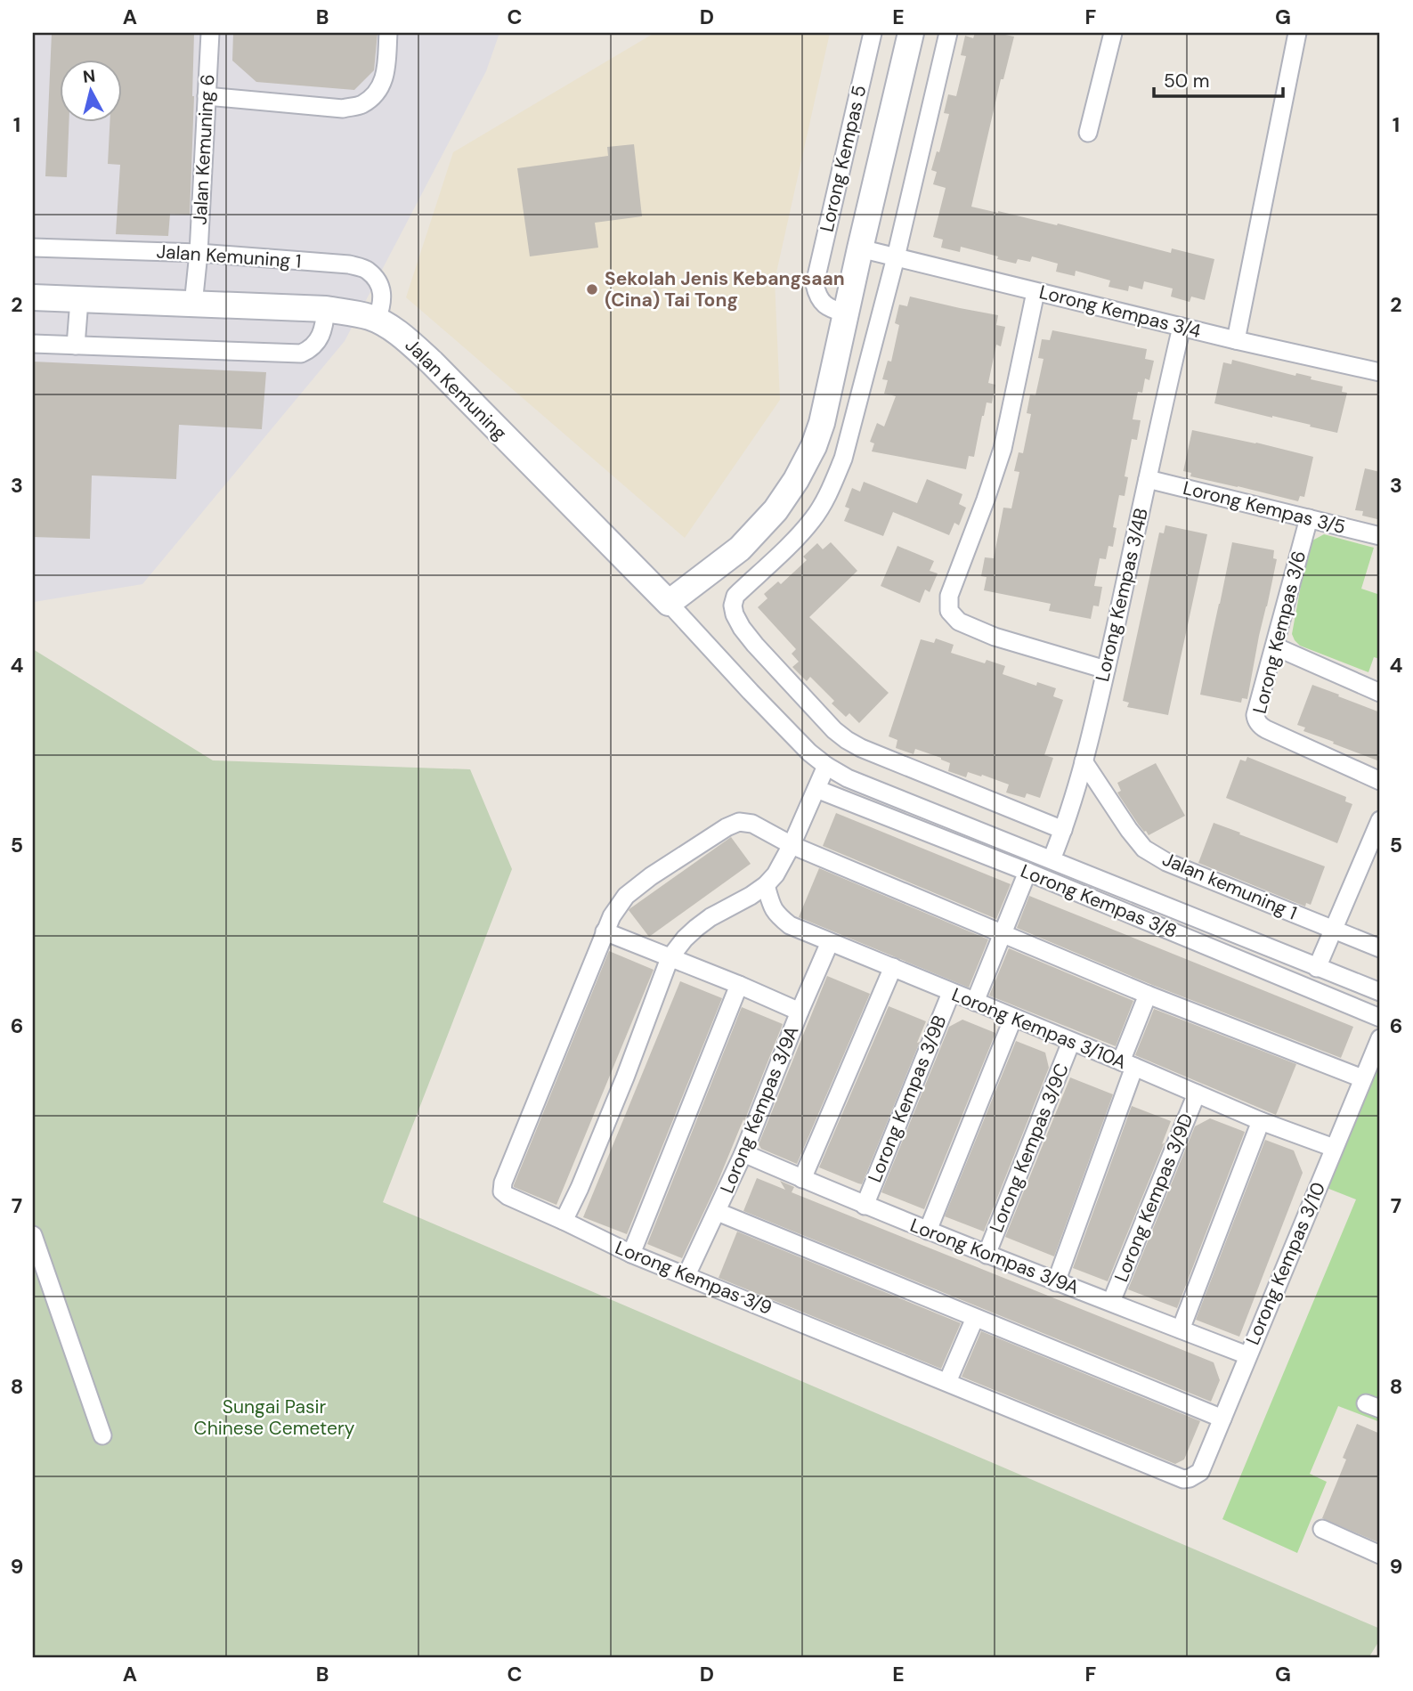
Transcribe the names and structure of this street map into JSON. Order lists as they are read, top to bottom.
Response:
{
  "streets": {
    "street": [
      "Jalan Kemuning 6",
      "Lorong Kempas 5",
      "Jalan Kemuning 1",
      "Lorong Kempas 3/4",
      "Jalan Kemuning",
      "Lorong Kempas 3/5",
      "Lorong Kempas 3/4B",
      "Lorong Kempas 3/6",
      "Jalan kemuning 1",
      "Lorong Kempas 3/8",
      "Lorong Kempas 3/10A",
      "Lorong Kempas 3/9B",
      "Lorong Kempas 3/9A",
      "Lorong Kempas 3/9C",
      "Lorong Kempas 3/9D",
      "Lorong Kompas 3/9A",
      "Lorong Kempas 3/10",
      "Lorong Kempas 3/9"
    ]
  },
  "crossings": [
    ["Jalan Kemuning 6", "Jalan Kemuning 1"],
    ["Jalan Kemuning 6", "Jalan Kemuning"],
    ["Jalan Kemuning 1", "Jalan Kemuning"],
    ["Lorong Kempas 3/4", "Lorong Kempas 3/4B"],
    ["Lorong Kempas 3/5", "Lorong Kempas 3/4B"],
    ["Lorong Kempas 3/5", "Lorong Kempas 3/6"],
    ["Lorong Kempas 3/4B", "Jalan kemuning 1"],
    ["Lorong Kempas 3/10A", "Lorong Kempas 3/9B"],
    ["Lorong Kempas 3/10A", "Lorong Kempas 3/9A"],
    ["Lorong Kempas 3/10A", "Lorong Kempas 3/9C"],
    ["Lorong Kempas 3/10A", "Lorong Kempas 3/9D"],
    ["Lorong Kempas 3/10A", "Lorong Kempas 3/10"],
    ["Lorong Kempas 3/9B", "Lorong Kompas 3/9A"],
    ["Lorong Kempas 3/9A", "Lorong Kompas 3/9A"],
    ["Lorong Kempas 3/9A", "Lorong Kempas 3/9"],
    ["Lorong Kempas 3/9C", "Lorong Kompas 3/9A"],
    ["Lorong Kempas 3/9D", "Lorong Kompas 3/9A"],
    ["Lorong Kompas 3/9A", "Lorong Kempas 3/10"],
    ["Lorong Kempas 3/10", "Lorong Kempas 3/9"]
  ],
  "parks": ["Sungai Pasir Chinese Cemetery"],
  "places": ["Sekolah Jenis Kebangsaan (Cina) Tai Tong"],
  "scale_bar": "50 m",
  "north": "top",
  "grid": {
    "columns": [
      "A",
      "B",
      "C",
      "D",
      "E",
      "F",
      "G"
    ],
    "rows": [
      "1",
      "2",
      "3",
      "4",
      "5",
      "6",
      "7",
      "8",
      "9"
    ]
  }
}
